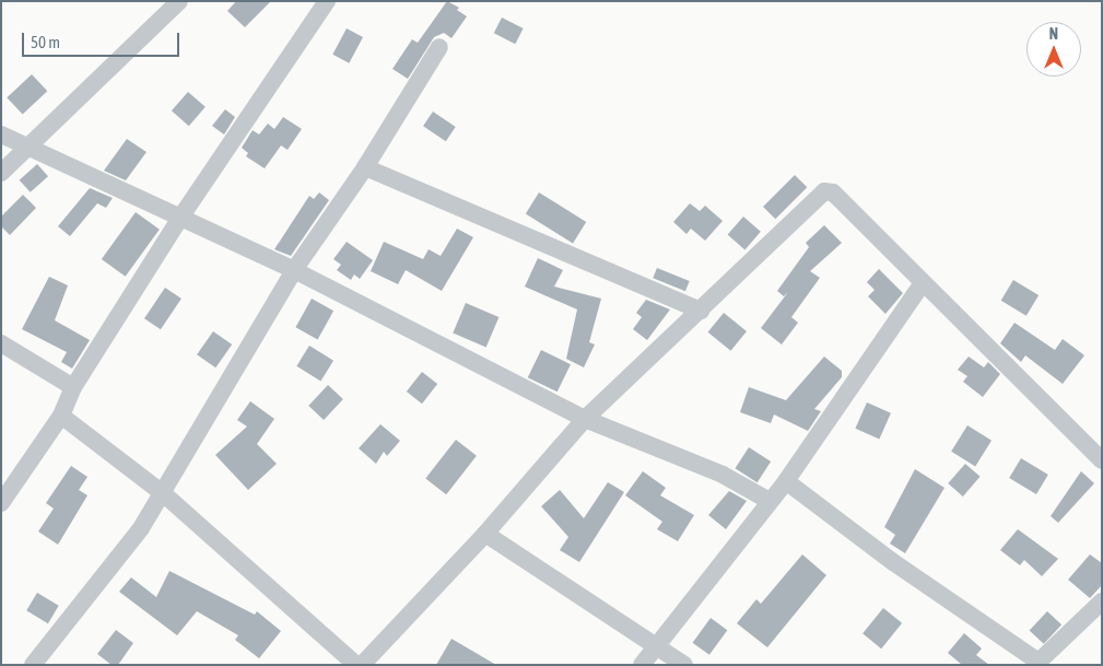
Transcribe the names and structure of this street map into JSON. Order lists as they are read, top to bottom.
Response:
{
  "scale_bar": "50 m",
  "north": "top"
}
